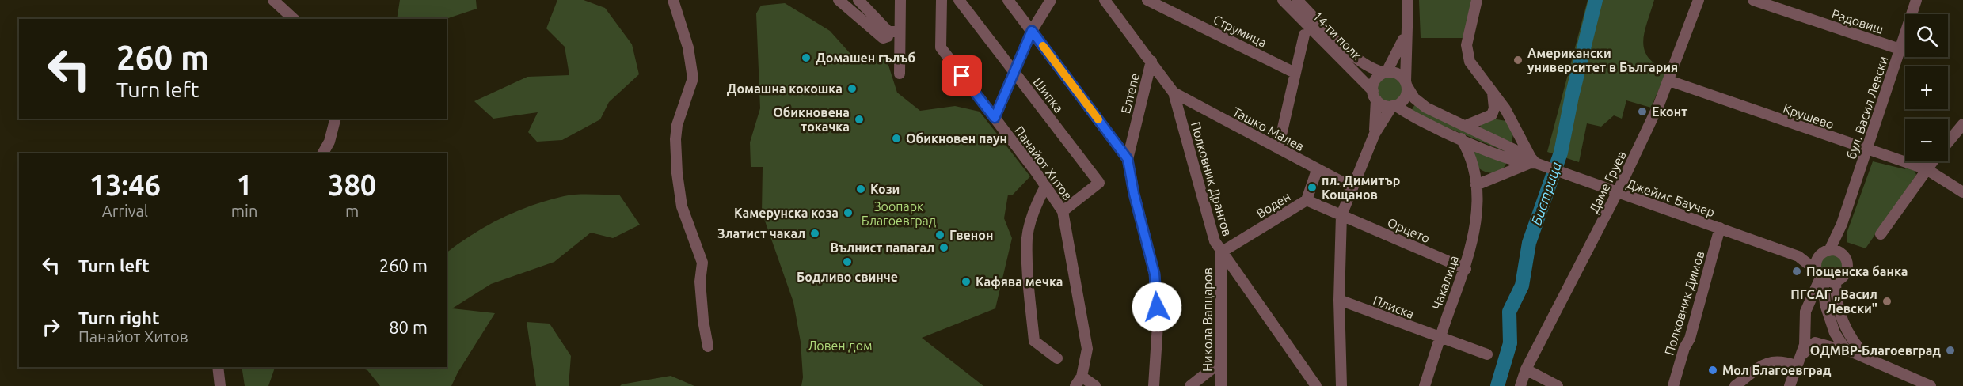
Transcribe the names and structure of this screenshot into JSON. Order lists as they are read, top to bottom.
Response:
{
  "streets": {
    "street": [
      "Радовиш",
      "Струмица",
      "14-ти полк",
      "Елтепе",
      "Шипка",
      "бул. Васил Левски",
      "Крушево",
      "Ташко Малев",
      "Панайот Хитов",
      "Полковник Дрангов",
      "Даме Груев",
      "Джеймс Баучер",
      "Воден",
      "Орцето",
      "Чакалица",
      "Полковник Димов",
      "Плиска",
      "Никола Вапцаров"
    ]
  },
  "crossings": [
    ["Радовиш", "бул. Васил Левски"],
    ["14-ти полк", "Джеймс Баучер"],
    ["Елтепе", "Полковник Дрангов"],
    ["Шипка", "Панайот Хитов"],
    ["бул. Васил Левски", "Крушево"],
    ["Крушево", "Даме Груев"],
    ["Ташко Малев", "Полковник Дрангов"],
    ["Полковник Дрангов", "Воден"],
    ["Полковник Дрангов", "Никола Вапцаров"],
    ["Даме Груев", "Джеймс Баучер"],
    ["Джеймс Баучер", "Чакалица"],
    ["Джеймс Баучер", "Полковник Димов"],
    ["Воден", "Орцето"],
    ["Воден", "Никола Вапцаров"],
    ["Орцето", "Чакалица"],
    ["Чакалица", "Плиска"]
  ],
  "water": ["Бистрица"],
  "parks": ["Зоопарк Благоевград", "Ловен дом"],
  "places": [
    "Домашен гълъб",
    "Американски университет в България",
    "Домашна кокошка",
    "Еконт",
    "Обикновена токачка",
    "Обикновен паун",
    "пл. Димитър Кощанов",
    "Кози",
    "Камерунска коза",
    "Златист чакал",
    "Гвенон",
    "Вълнист папагал",
    "Бодливо свинче",
    "Пощенска банка",
    "Кафява мечка",
    "ПГСАГ ,,Васил Левски\"",
    "ОДМВР-Благоевград",
    "Мол Благоевград"
  ],
  "page": {
    "map_buttons": ["+", "−"],
    "turn": ["260 m", "Turn left"],
    "eta": [
      "13:46",
      "Arrival",
      "1",
      "min",
      "380",
      "m"
    ],
    "list": [
      {
        "name": "Turn left",
        "value": "260 m"
      },
      {
        "name": "Turn right",
        "note": "Панайот Хитов",
        "value": "80 m"
      }
    ]
  }
}
